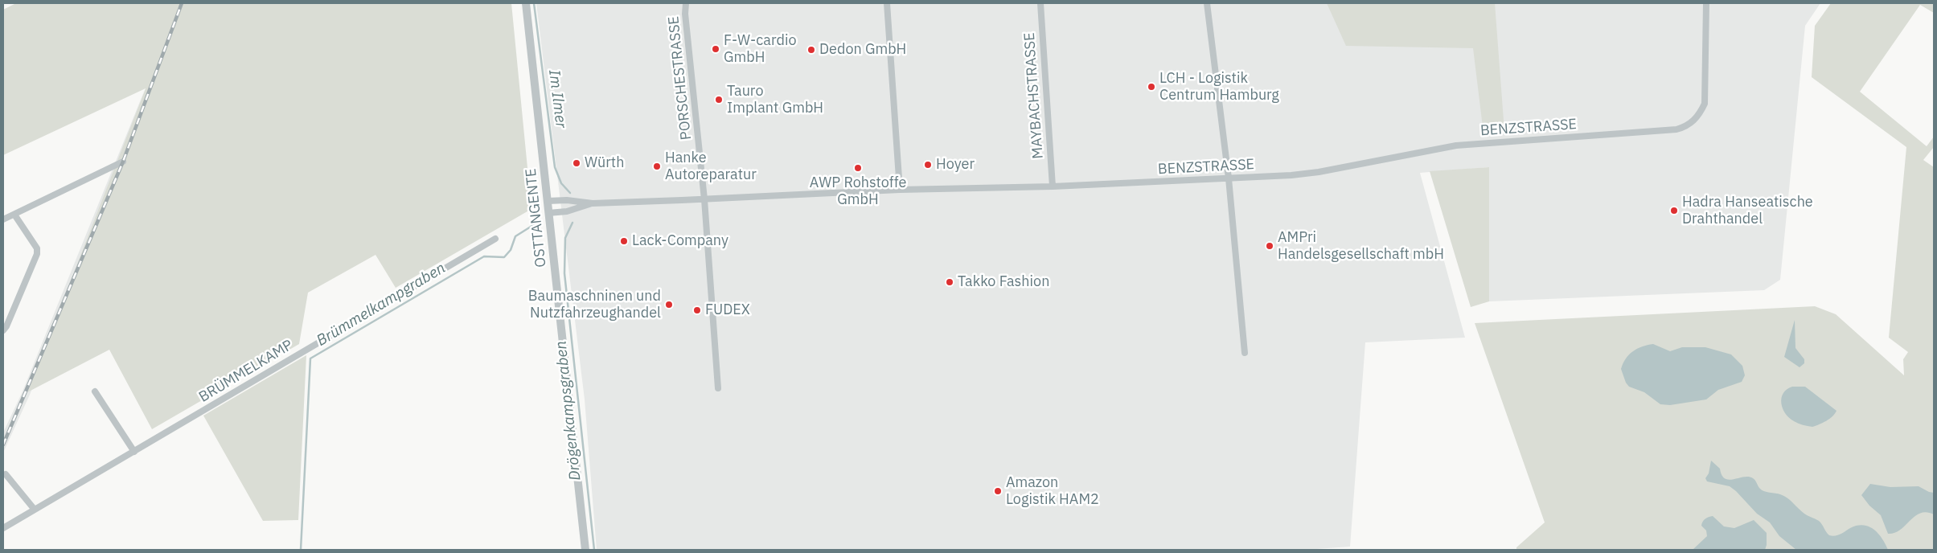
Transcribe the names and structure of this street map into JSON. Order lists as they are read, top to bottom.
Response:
{
  "streets": {
    "street": [
      "PORSCHESTRASSE",
      "MAYBACHSTRASSE",
      "BENZSTRASSE",
      "OSTTANGENTE",
      "BRÜMMELKAMP"
    ]
  },
  "crossings": [
    ["PORSCHESTRASSE", "BENZSTRASSE"],
    ["MAYBACHSTRASSE", "BENZSTRASSE"],
    ["BENZSTRASSE", "OSTTANGENTE"]
  ],
  "water": ["Im Ilmer", "Brümmelkampgraben", "Drögenkampsgraben"],
  "places": [
    "F-W-cardio GmbH",
    "Dedon GmbH",
    "LCH - Logistik Centrum Hamburg",
    "Tauro Implant GmbH",
    "Würth",
    "Hoyer",
    "Hanke Autoreparatur",
    "AWP Rohstoffe GmbH",
    "Hadra Hanseatische Drahthandel",
    "Lack-Company",
    "AMPri Handelsgesellschaft mbH",
    "Takko Fashion",
    "Baumaschninen und Nutzfahrzeughandel",
    "FUDEX",
    "Amazon Logistik HAM2"
  ]
}
